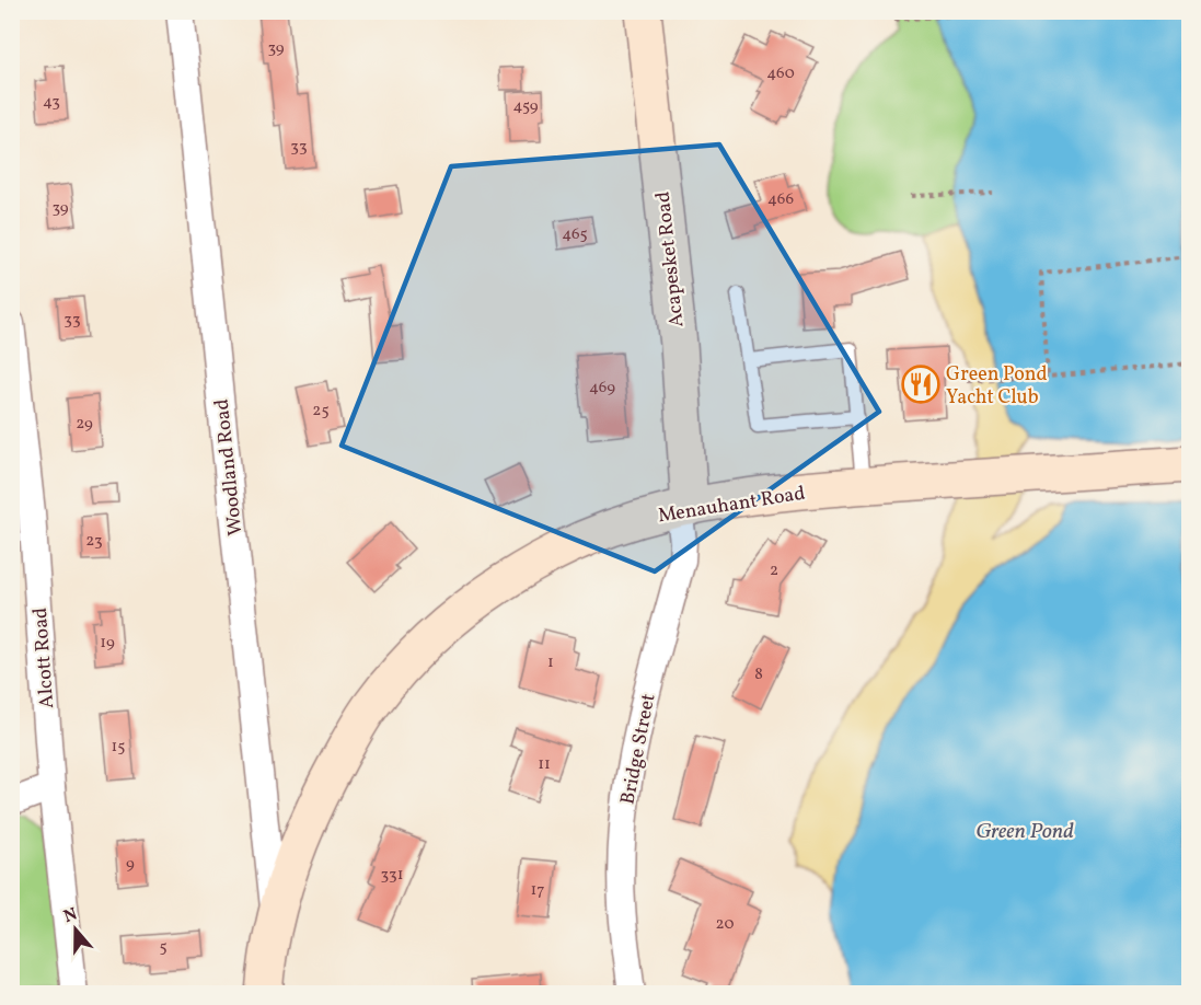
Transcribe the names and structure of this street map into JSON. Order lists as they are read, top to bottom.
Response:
{
  "streets": {
    "main road": ["Acapesket Road", "Menauhant Road"],
    "street": ["Woodland Road", "Alcott Road", "Bridge Street"]
  },
  "crossings": [
    ["Acapesket Road", "Menauhant Road"],
    ["Acapesket Road", "Bridge Street"],
    ["Woodland Road", "Menauhant Road"],
    ["Menauhant Road", "Bridge Street"]
  ],
  "water": ["Green Pond"],
  "places": {
    "restaurant": ["Green Pond Yacht Club"]
  },
  "house_numbers": [
    "39",
    "460",
    "43",
    "459",
    "33",
    "466",
    "39",
    "465",
    "33",
    "469",
    "25",
    "29",
    "23",
    "2",
    "19",
    "1",
    "8",
    "15",
    "11",
    "9",
    "331",
    "17",
    "20",
    "5"
  ],
  "north": "top"
}
